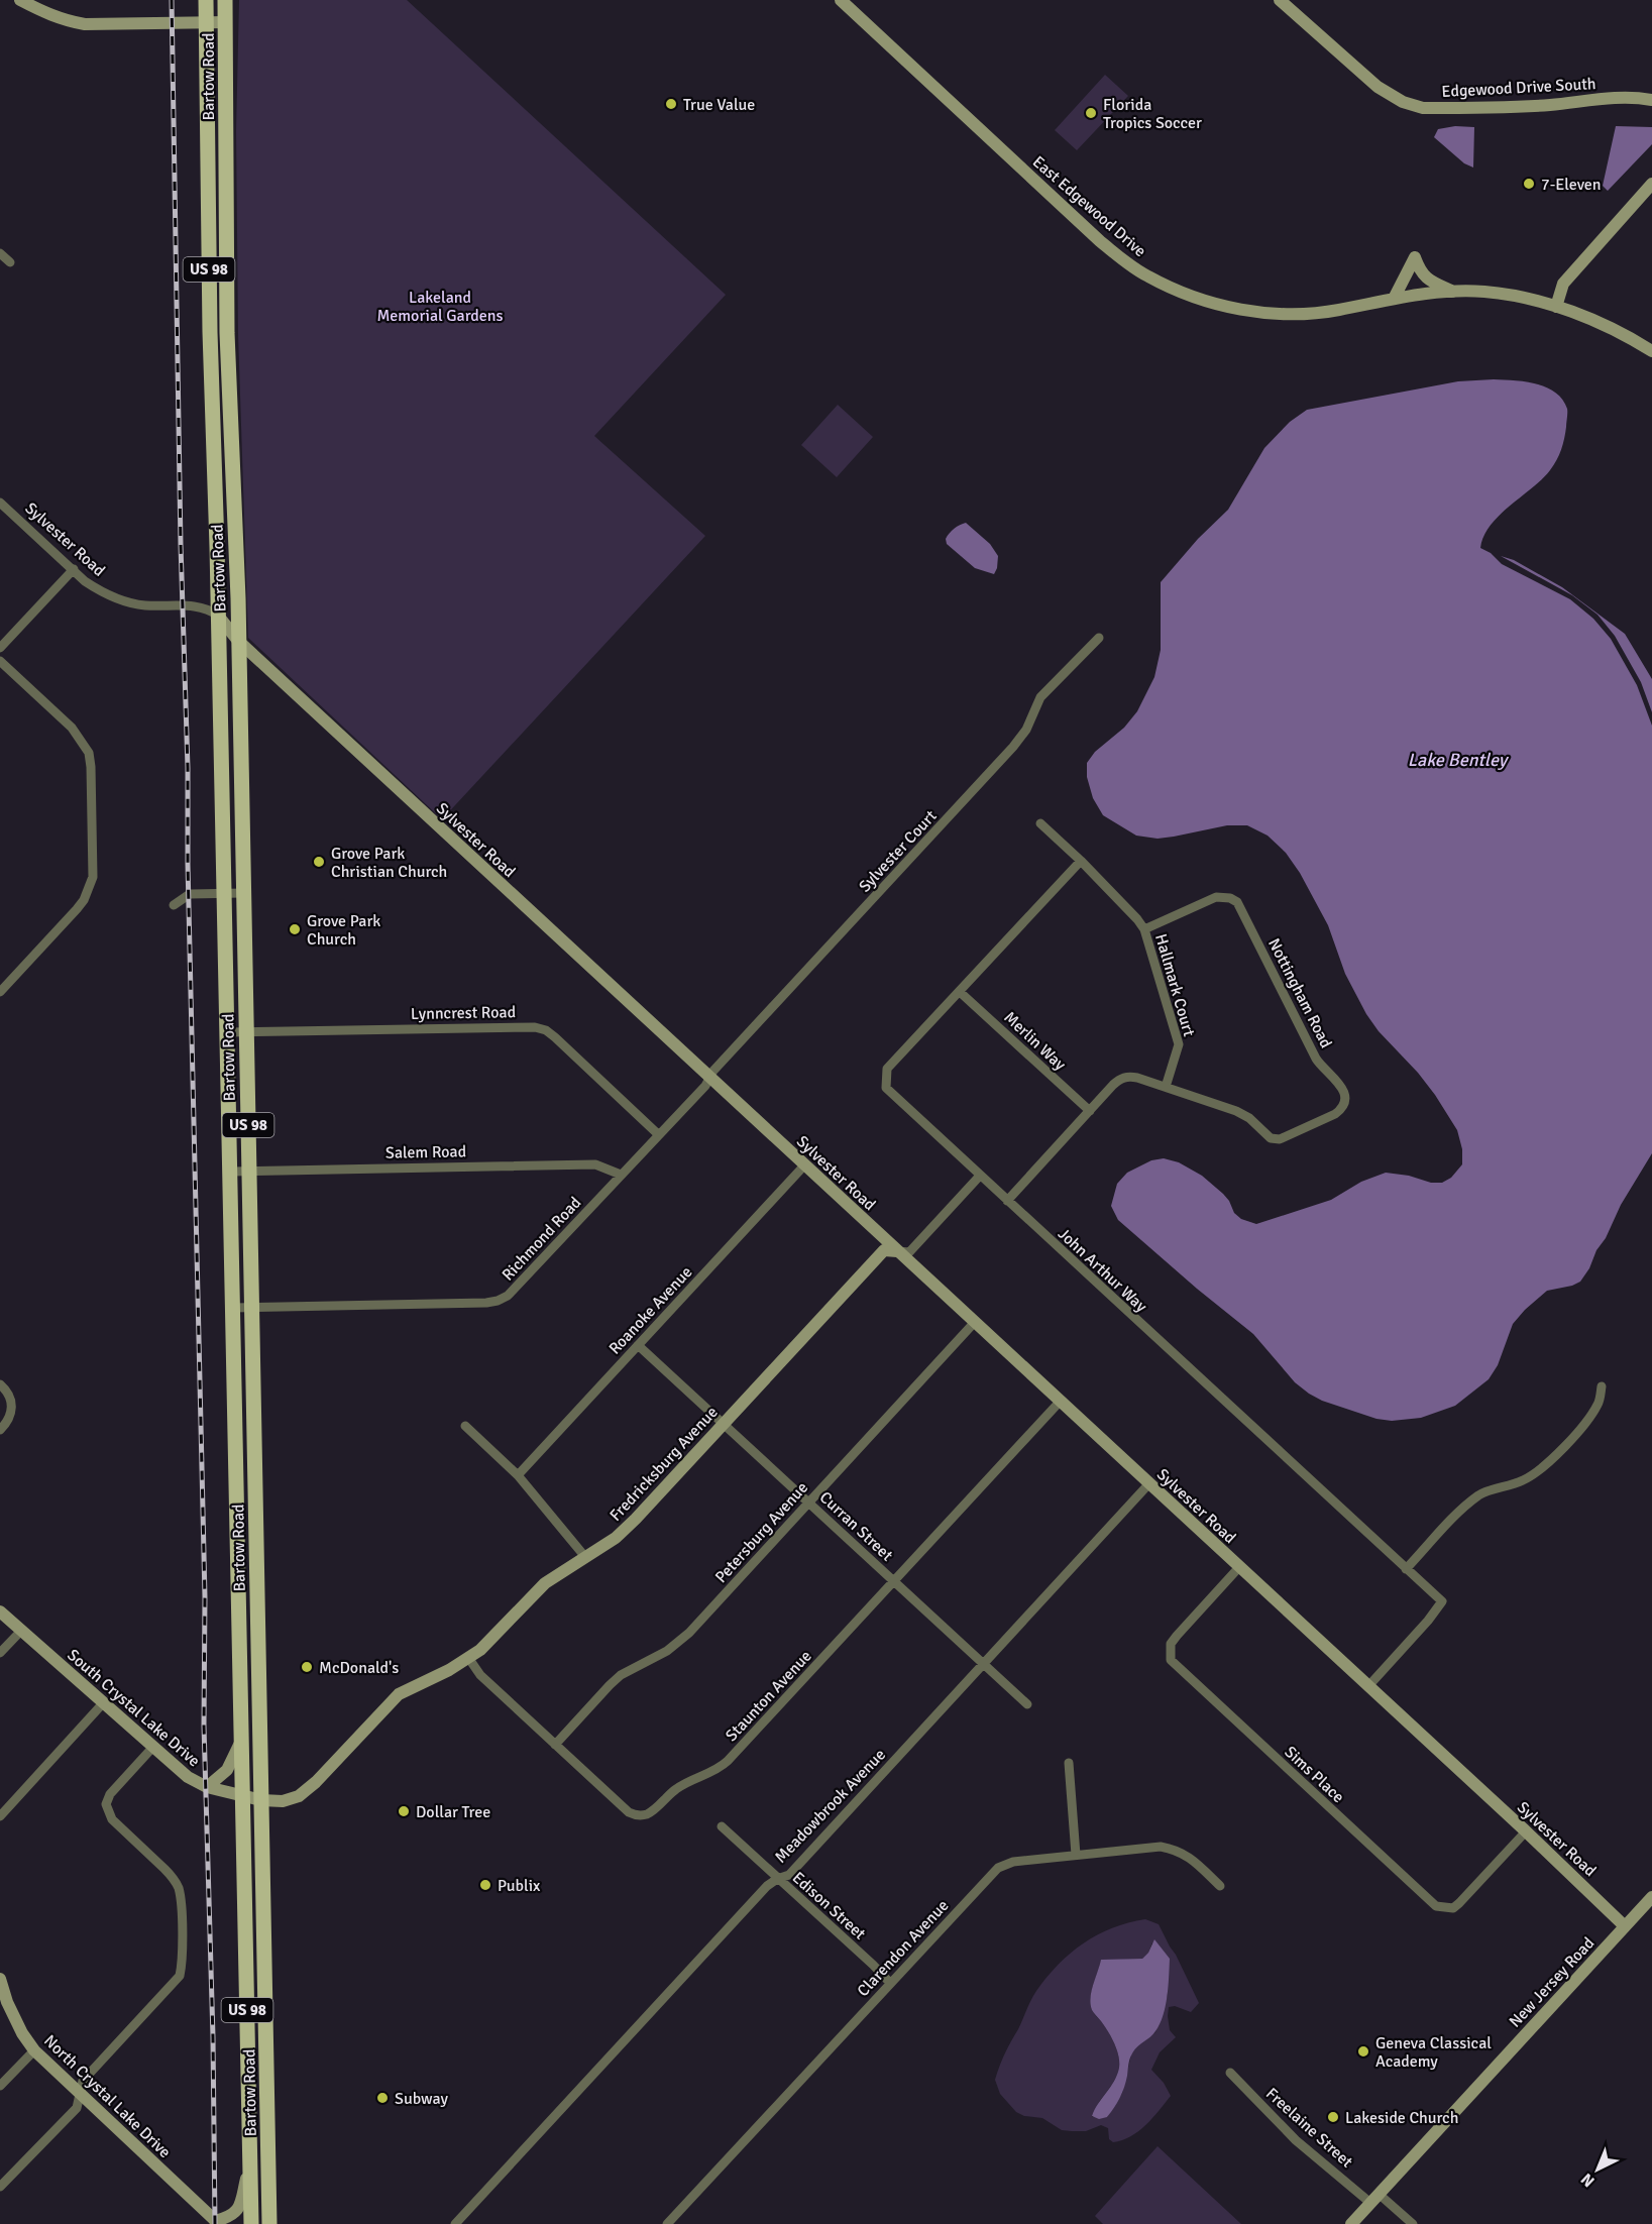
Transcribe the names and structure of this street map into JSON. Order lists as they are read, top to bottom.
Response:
{
  "streets": {
    "main road": ["Bartow Road", "US 98"],
    "street": [
      "Edgewood Drive South",
      "East Edgewood Drive",
      "Sylvester Road",
      "Sylvester Court",
      "Hallmark Court",
      "Nottingham Road",
      "Lynncrest Road",
      "Merlin Way",
      "Salem Road",
      "Richmond Road",
      "John Arthur Way",
      "Roanoke Avenue",
      "Fredricksburg Avenue",
      "Curran Street",
      "Petersburg Avenue",
      "Staunton Avenue",
      "South Crystal Lake Drive",
      "Sims Place",
      "Meadowbrook Avenue",
      "Edison Street",
      "Clarendon Avenue",
      "New Jersey Road",
      "North Crystal Lake Drive",
      "Freelaine Street"
    ]
  },
  "crossings": [
    ["Bartow Road", "Sylvester Road"],
    ["Bartow Road", "Lynncrest Road"],
    ["Bartow Road", "Salem Road"],
    ["Bartow Road", "Richmond Road"],
    ["Bartow Road", "Fredricksburg Avenue"],
    ["Bartow Road", "South Crystal Lake Drive"],
    ["Sylvester Road", "Sylvester Court"],
    ["Sylvester Road", "Richmond Road"],
    ["Sylvester Road", "John Arthur Way"],
    ["Sylvester Road", "Roanoke Avenue"],
    ["Sylvester Road", "Fredricksburg Avenue"],
    ["Sylvester Road", "Petersburg Avenue"],
    ["Sylvester Road", "Staunton Avenue"],
    ["Sylvester Road", "Sims Place"],
    ["Sylvester Road", "Meadowbrook Avenue"],
    ["Sylvester Road", "New Jersey Road"],
    ["Sylvester Court", "Richmond Road"],
    ["Hallmark Court", "Nottingham Road"],
    ["Hallmark Court", "John Arthur Way"],
    ["Nottingham Road", "Merlin Way"],
    ["Nottingham Road", "John Arthur Way"],
    ["Lynncrest Road", "Richmond Road"],
    ["Merlin Way", "John Arthur Way"],
    ["Salem Road", "Richmond Road"],
    ["Roanoke Avenue", "Curran Street"],
    ["Fredricksburg Avenue", "Curran Street"],
    ["Fredricksburg Avenue", "Staunton Avenue"],
    ["Fredricksburg Avenue", "South Crystal Lake Drive"],
    ["Curran Street", "Petersburg Avenue"],
    ["Curran Street", "Staunton Avenue"],
    ["Curran Street", "Meadowbrook Avenue"],
    ["Petersburg Avenue", "Staunton Avenue"],
    ["Meadowbrook Avenue", "Edison Street"],
    ["Edison Street", "Clarendon Avenue"],
    ["New Jersey Road", "Freelaine Street"]
  ],
  "water": ["Lake Bentley"],
  "parks": ["Lakeland Memorial Gardens"],
  "places": [
    "True Value",
    "Florida Tropics Soccer",
    "7-Eleven",
    "Grove Park Christian Church",
    "Grove Park Church",
    "McDonald's",
    "Dollar Tree",
    "Publix",
    "Geneva Classical Academy",
    "Subway",
    "Lakeside Church"
  ],
  "north": "bottom left"
}
